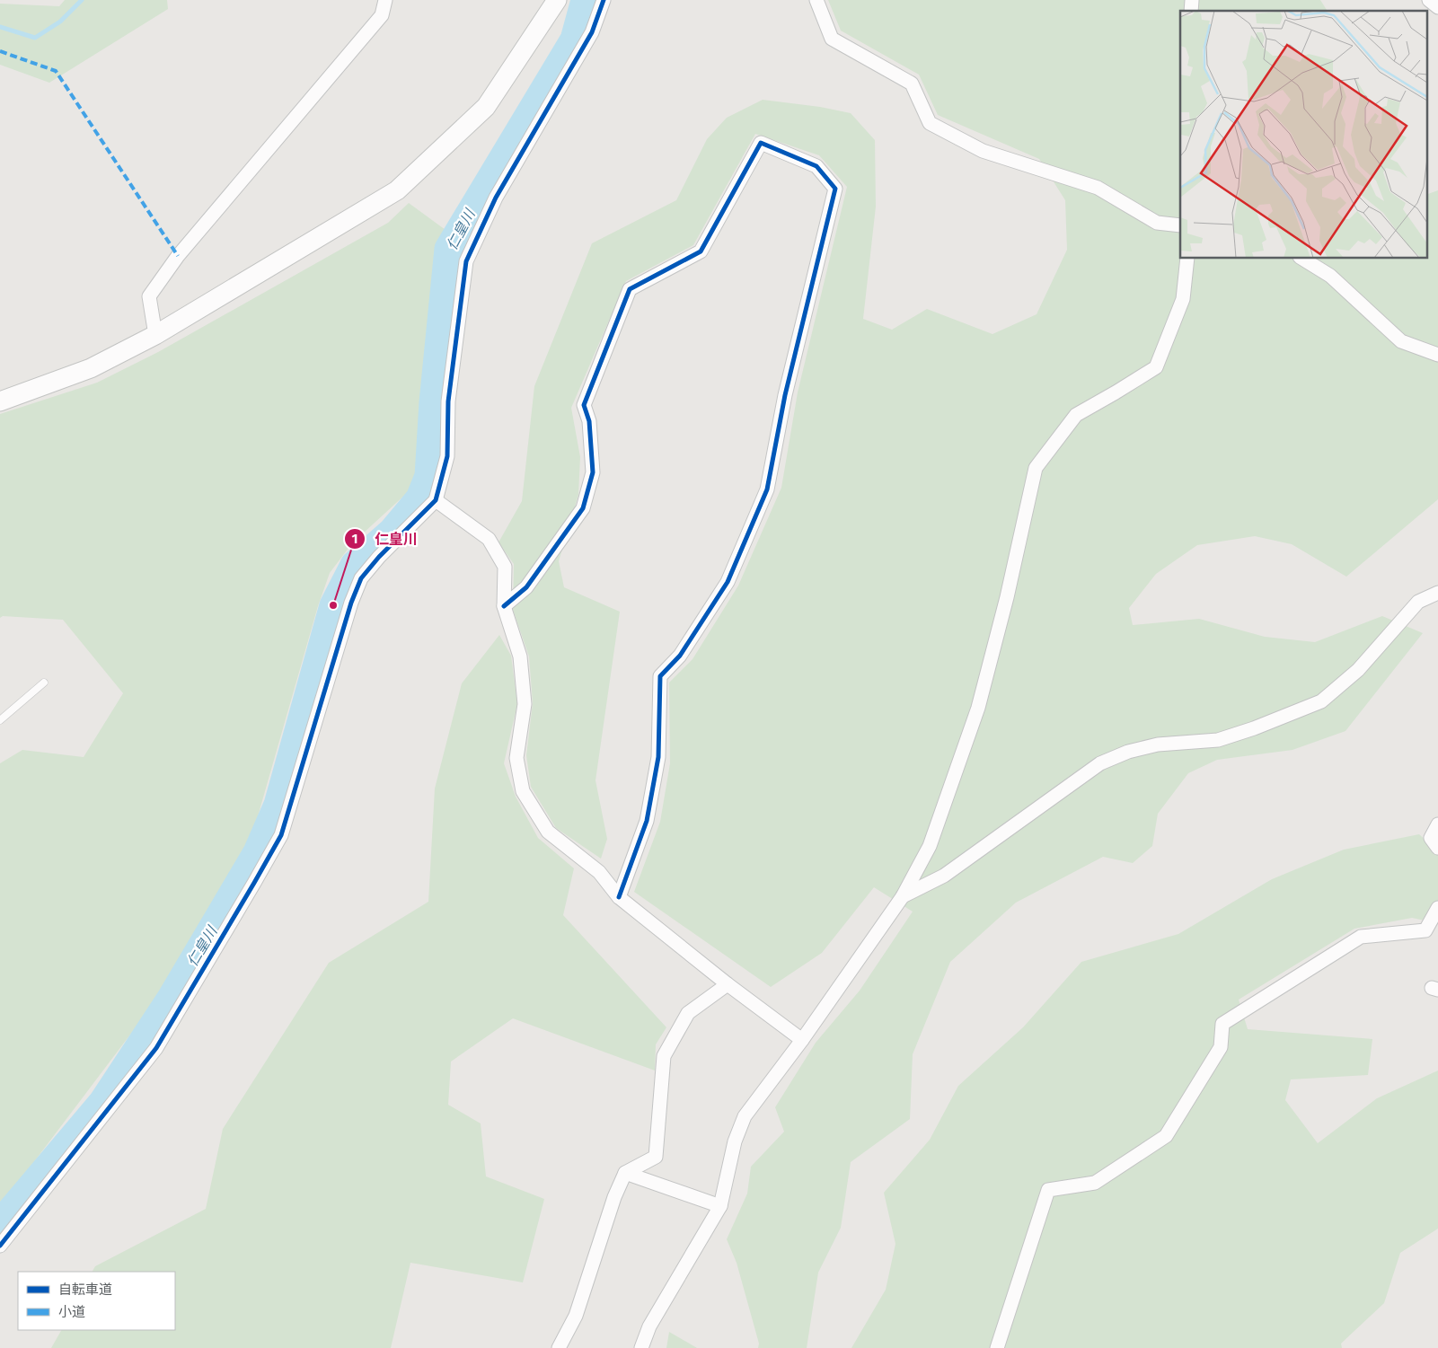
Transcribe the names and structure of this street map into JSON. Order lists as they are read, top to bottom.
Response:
{
  "water": ["仁皇川"],
  "places": ["仁皇川"],
  "legend": ["自転車道", "小道"]
}
